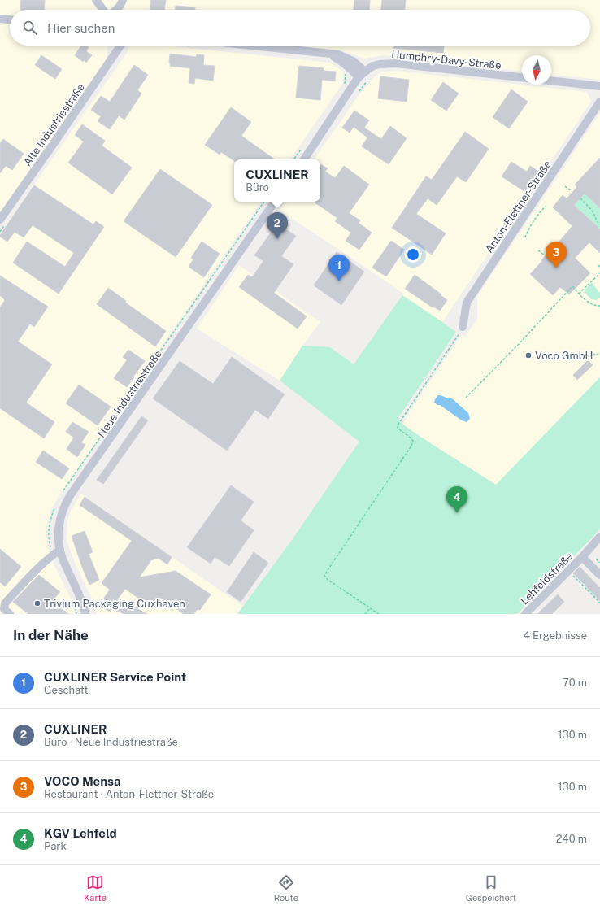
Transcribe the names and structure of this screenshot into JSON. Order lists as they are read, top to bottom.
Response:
{
  "streets": {
    "street": [
      "Humphry-Davy-Straße",
      "Alte Industriestraße",
      "Anton-Flettner-Straße",
      "Neue Industriestraße",
      "Lehfeldstraße"
    ]
  },
  "places": ["Voco GmbH", "Trivium Packaging Cuxhaven"],
  "north": "bottom",
  "page": {
    "search": "Hier suchen",
    "popup": ["CUXLINER", "Büro"],
    "pins": [
      "2",
      "3",
      "1",
      "4"
    ],
    "heading": ["In der Nähe", "4 Ergebnisse"],
    "list": [
      {
        "mark": "1",
        "name": "CUXLINER Service Point",
        "note": "Geschäft",
        "value": "70 m"
      },
      {
        "mark": "2",
        "name": "CUXLINER",
        "note": "Büro · Neue Industriestraße",
        "value": "130 m"
      },
      {
        "mark": "3",
        "name": "VOCO Mensa",
        "note": "Restaurant · Anton-Flettner-Straße",
        "value": "130 m"
      },
      {
        "mark": "4",
        "name": "KGV Lehfeld",
        "note": "Park",
        "value": "240 m"
      }
    ],
    "nav": ["Karte", "Route", "Gespeichert"]
  }
}
